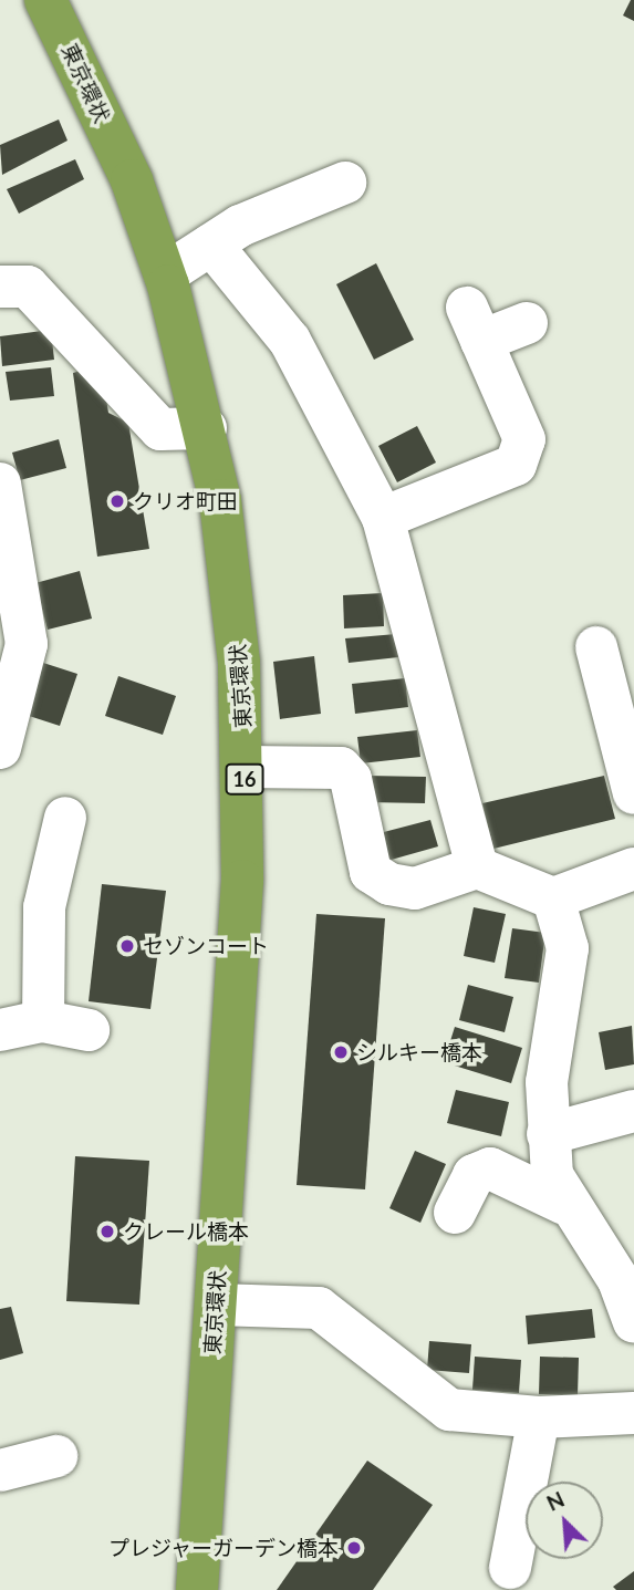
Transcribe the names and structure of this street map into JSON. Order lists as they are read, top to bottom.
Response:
{
  "streets": {
    "highway": ["東京環状", "16"]
  },
  "places": [
    "クリオ町田",
    "セゾンコート",
    "シルキー橋本",
    "クレール橋本",
    "プレジャーガーデン橋本"
  ],
  "north": "top left"
}
